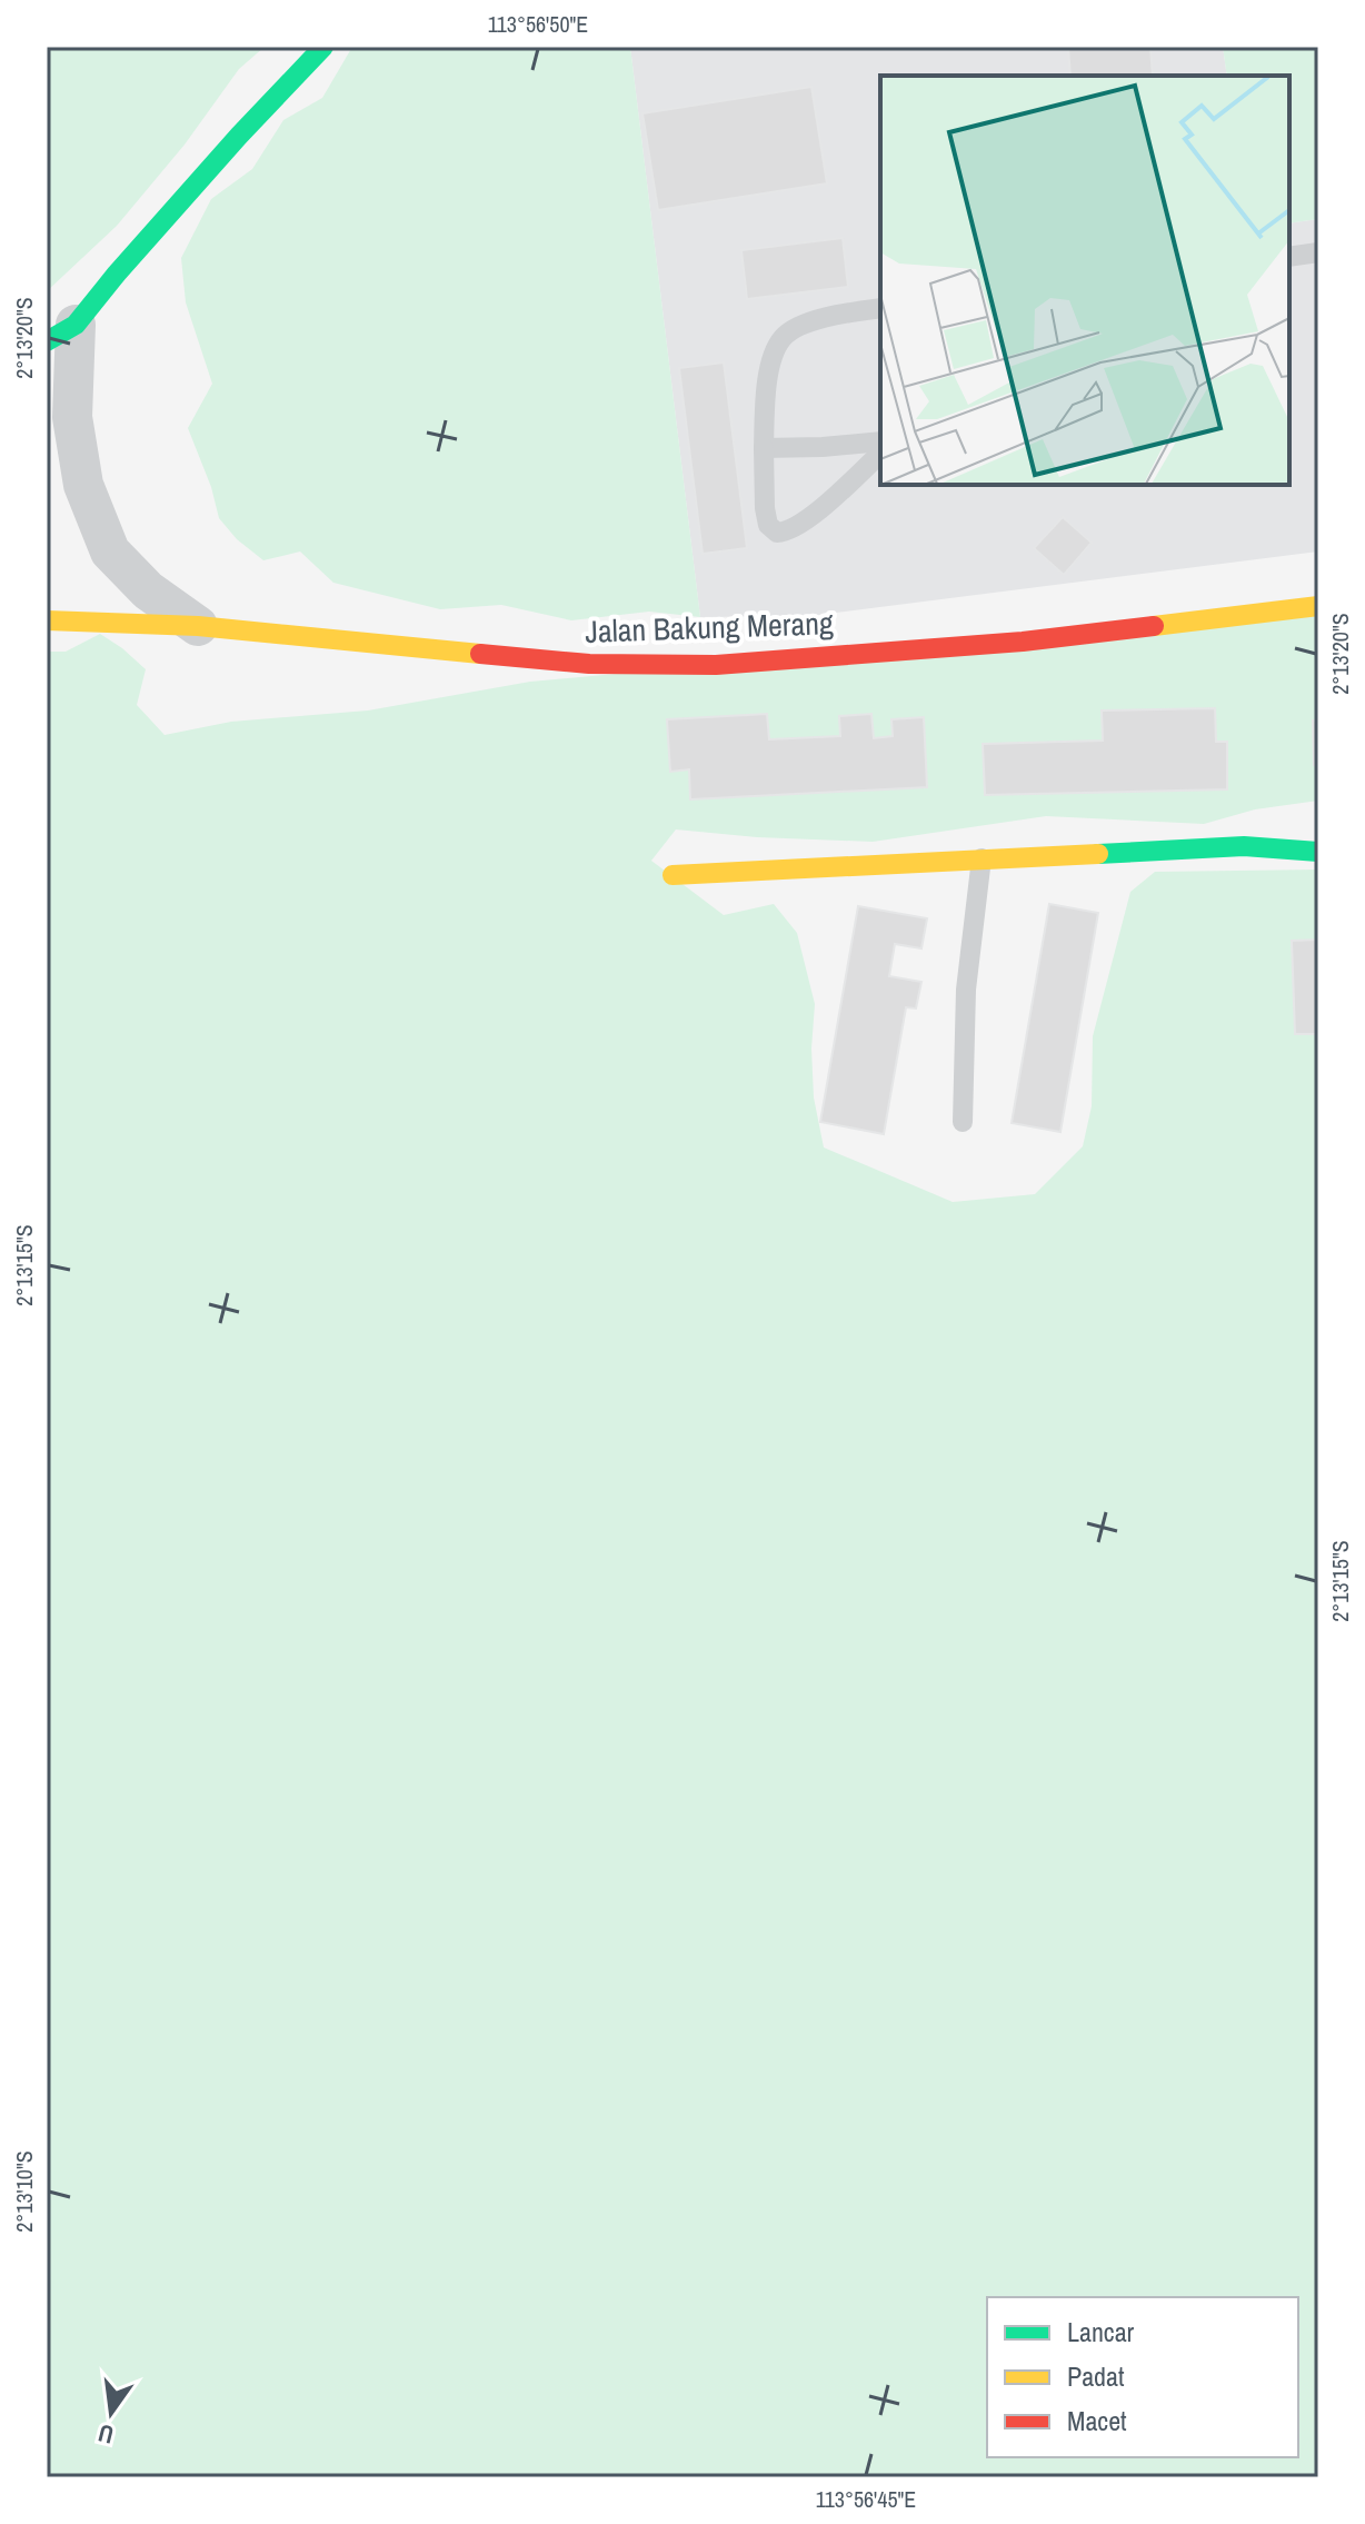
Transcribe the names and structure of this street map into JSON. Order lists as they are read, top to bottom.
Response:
{
  "streets": {
    "street": ["Jalan Bakung Merang"]
  },
  "legend": ["Lancar", "Padat", "Macet"],
  "north": "bottom",
  "coordinates": [
    "113°56'50\"E",
    "2°13'20\"S",
    "2°13'15\"S",
    "2°13'10\"S",
    "113°56'45\"E"
  ]
}
